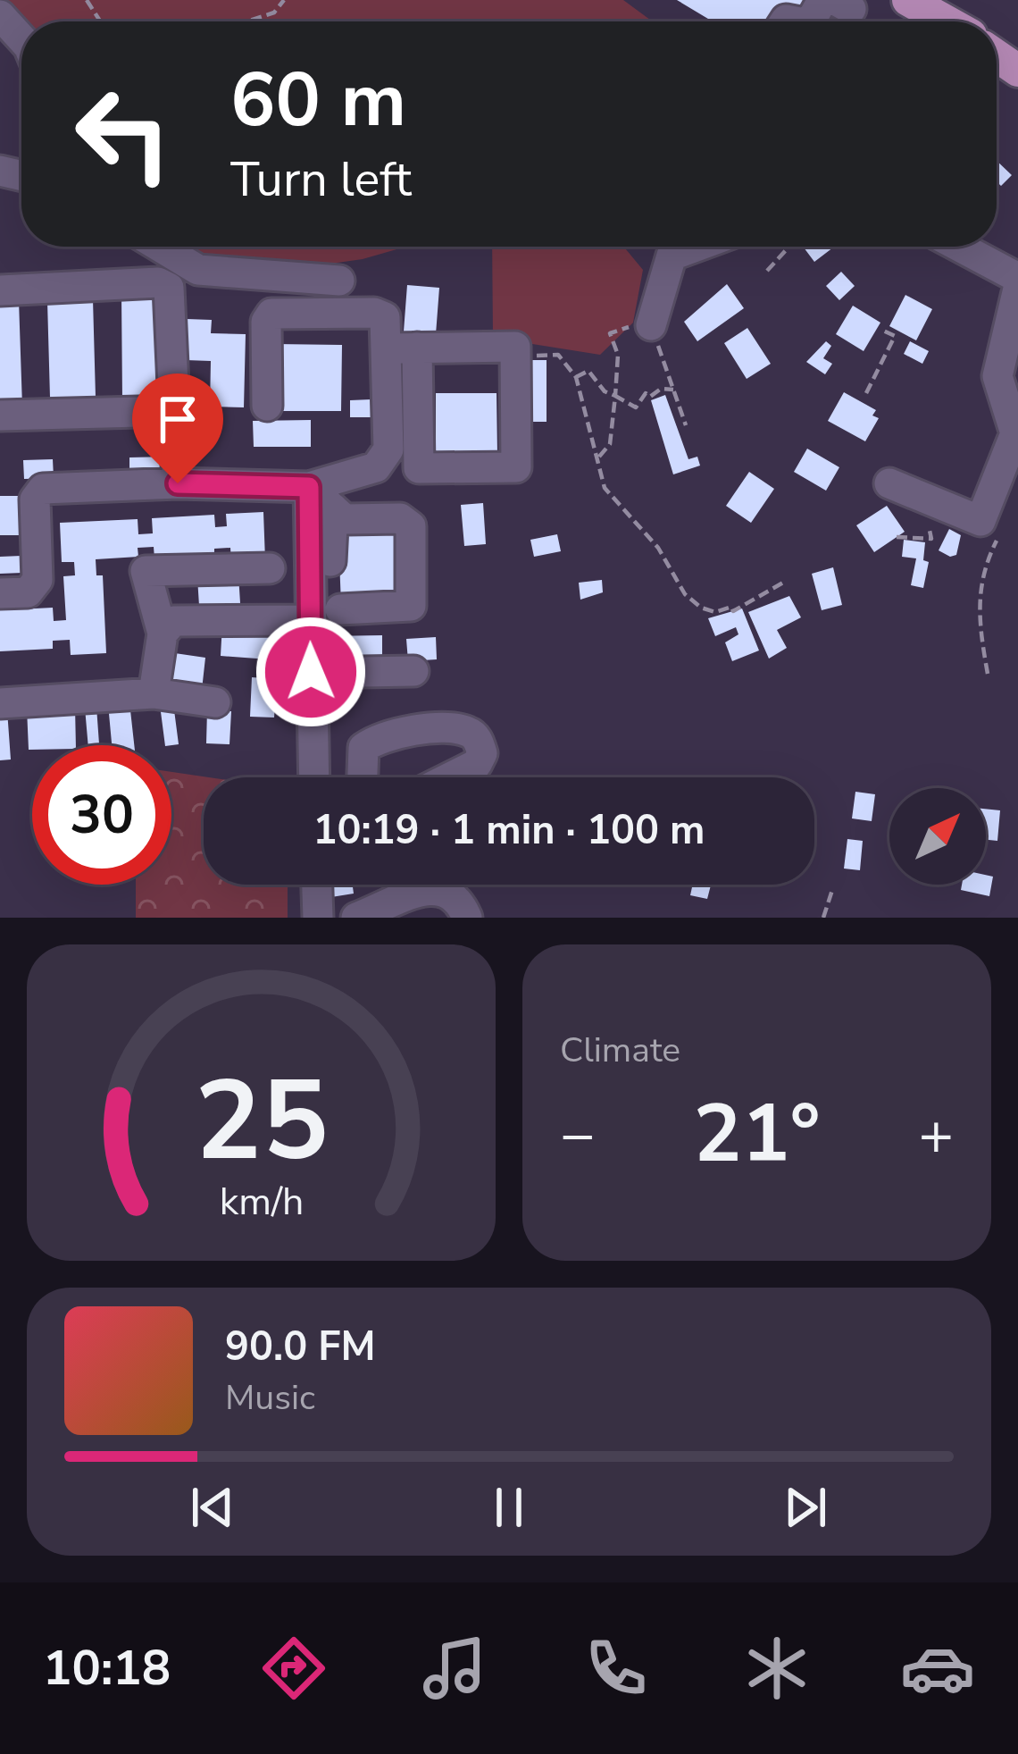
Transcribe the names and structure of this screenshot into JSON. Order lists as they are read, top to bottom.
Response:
{
  "north": "top right",
  "page": {
    "turn": ["60 m", "Turn left"],
    "limit": "30",
    "trip": "10:19 · 1 min · 100 m",
    "tile": "Climate",
    "heat": ["−", "21°", "+"],
    "song": ["90.0 FM", "Music"],
    "tabs": "10:18",
    "gauge": ["25", "km/h"]
  }
}
